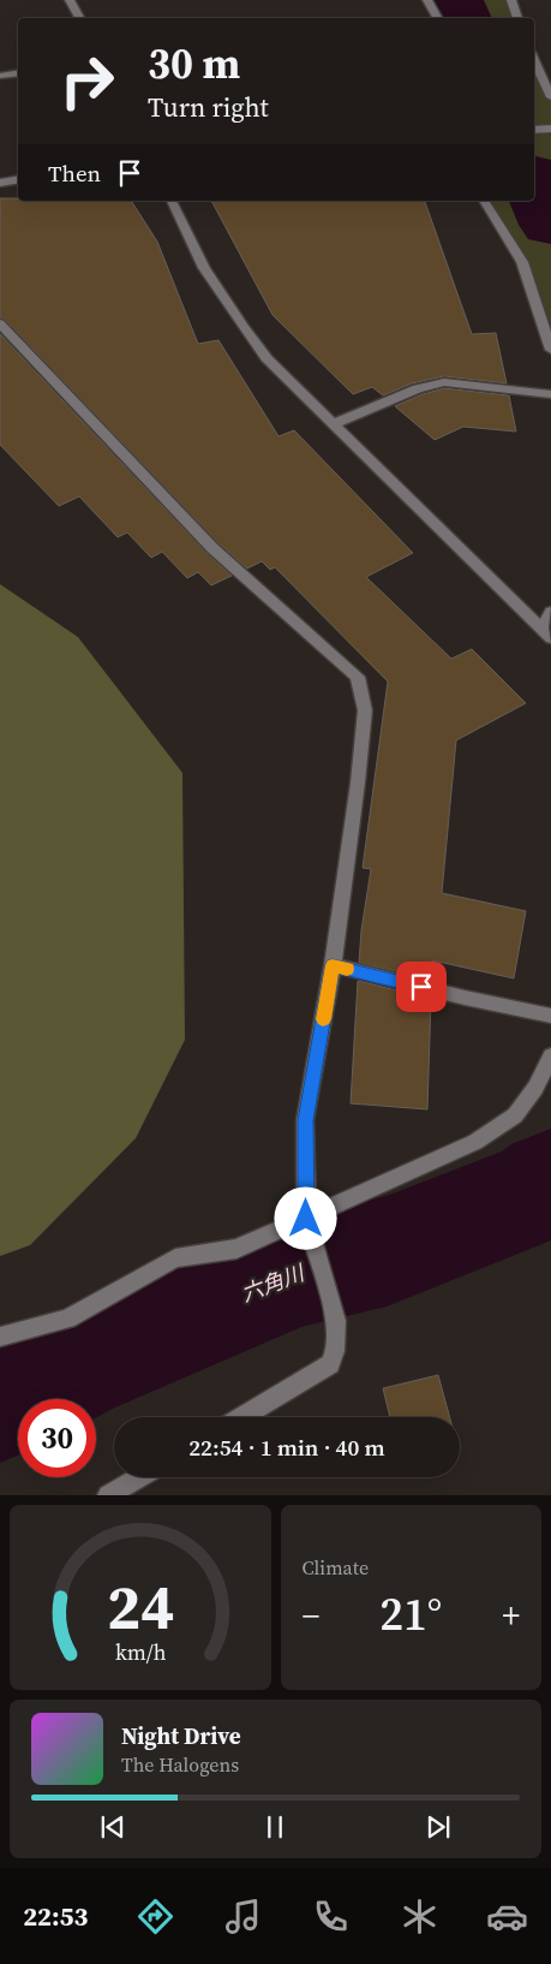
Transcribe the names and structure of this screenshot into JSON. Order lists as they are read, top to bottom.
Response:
{
  "water": ["六角川"],
  "page": {
    "turn": ["30 m", "Turn right"],
    "then": "Then",
    "limit": "30",
    "trip": "22:54 · 1 min · 40 m",
    "tile": "Climate",
    "heat": ["−", "21°", "+"],
    "song": ["Night Drive", "The Halogens"],
    "tabs": "22:53",
    "gauge": ["24", "km/h"]
  }
}
